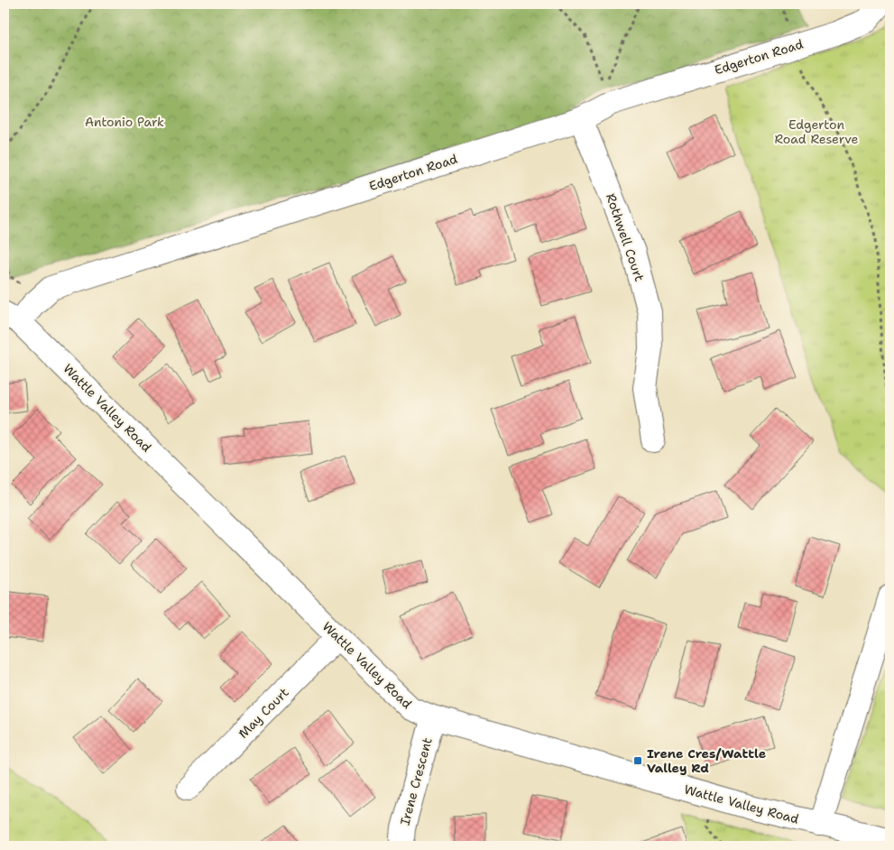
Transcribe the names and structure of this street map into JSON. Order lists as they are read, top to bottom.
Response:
{
  "streets": {
    "street": [
      "Edgerton Road",
      "Rothwell Court",
      "Wattle Valley Road",
      "May Court",
      "Irene Crescent"
    ]
  },
  "crossings": [
    ["Edgerton Road", "Rothwell Court"],
    ["Edgerton Road", "Wattle Valley Road"],
    ["Wattle Valley Road", "May Court"],
    ["Wattle Valley Road", "Irene Crescent"]
  ],
  "parks": ["Antonio Park", "Edgerton Road Reserve"],
  "places": {
    "transit": ["Irene Cres/Wattle Valley Rd"]
  }
}
